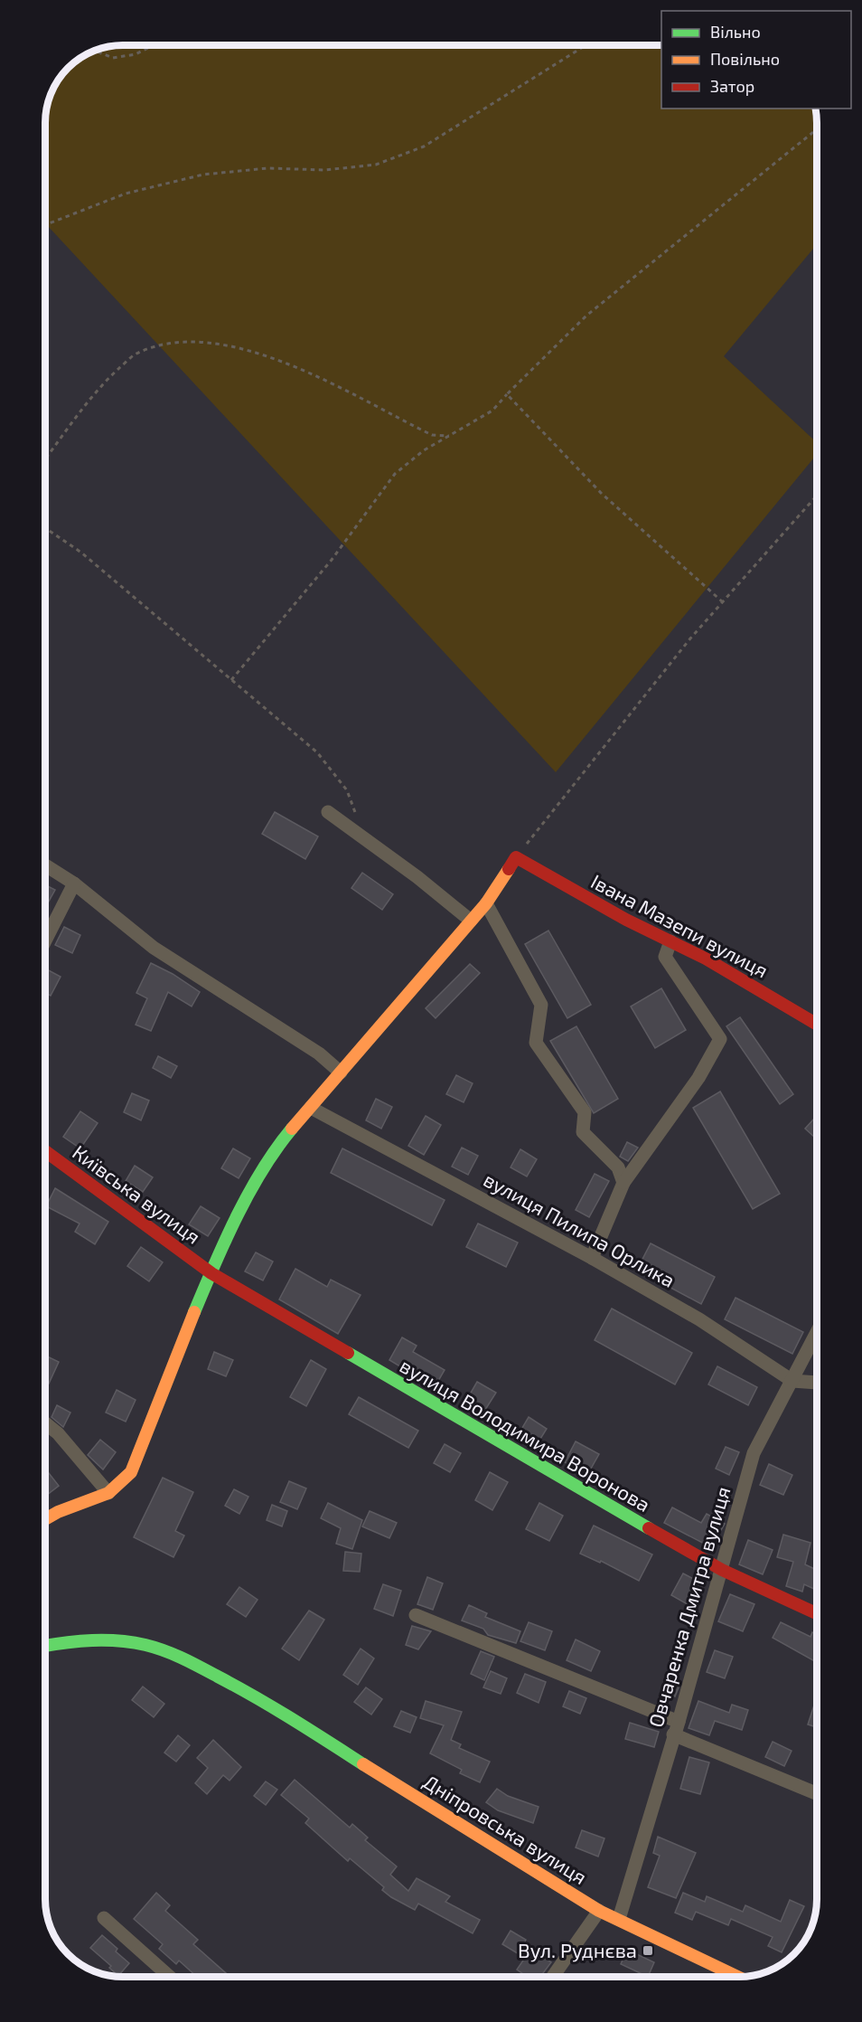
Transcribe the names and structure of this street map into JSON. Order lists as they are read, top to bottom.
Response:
{
  "streets": {
    "main road": [
      "Івана Мазепи вулиця",
      "Київська вулиця",
      "вулиця Володимира Воронова",
      "Дніпровська вулиця"
    ],
    "street": ["вулиця Пилипа Орлика", "Овчаренка Дмитра вулиця"]
  },
  "crossings": [
    ["Київська вулиця", "вулиця Володимира Воронова"],
    ["вулиця Пилипа Орлика", "Овчаренка Дмитра вулиця"],
    ["вулиця Володимира Воронова", "Овчаренка Дмитра вулиця"],
    ["Овчаренка Дмитра вулиця", "Дніпровська вулиця"]
  ],
  "places": {
    "transit": ["Вул. Руднєва"]
  },
  "legend": ["Вільно", "Повільно", "Затор"]
}
